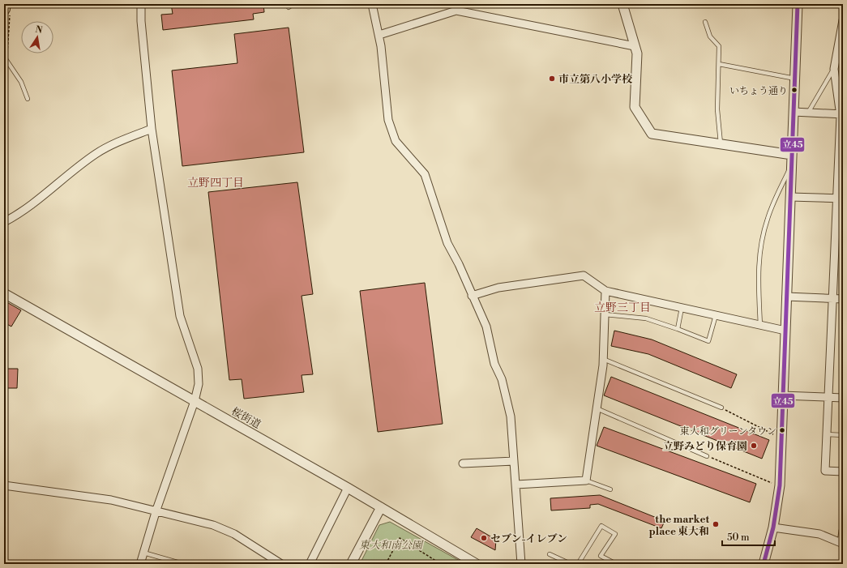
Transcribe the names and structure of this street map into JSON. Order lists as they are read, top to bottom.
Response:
{
  "streets": {
    "street": ["桜街道"]
  },
  "districts": ["立野四丁目", "立野三丁目"],
  "parks": ["東大和南公園"],
  "places": [
    "市立第八小学校",
    "いちょう通り",
    "東大和グリーンタウン",
    "立野みどり保育園",
    "the market place 東大和",
    "セブン-イレブン"
  ],
  "lines": ["transit line 立45"],
  "scale_bar": "50 m",
  "north": "top"
}
